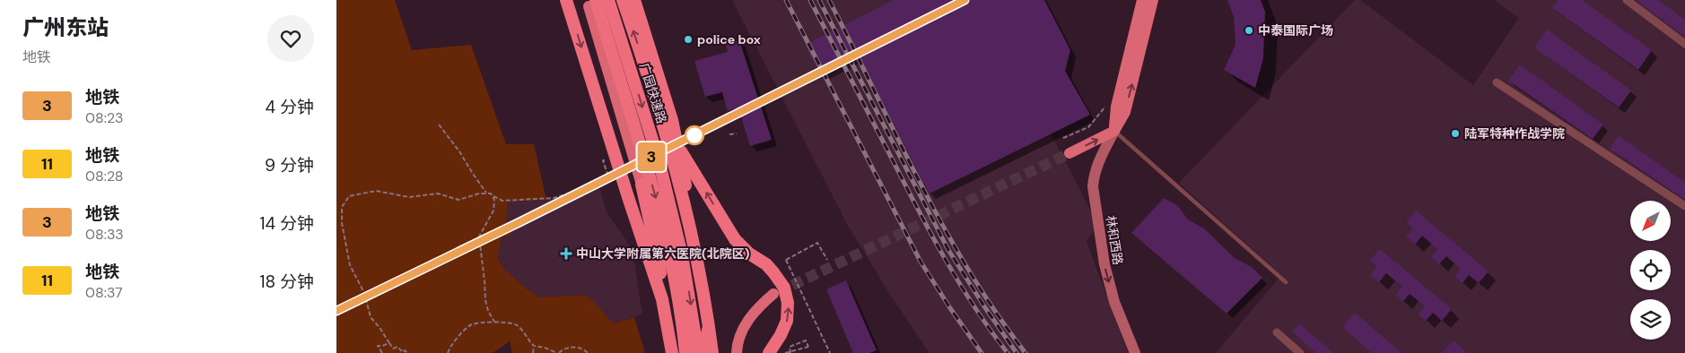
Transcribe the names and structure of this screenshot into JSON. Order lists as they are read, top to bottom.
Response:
{
  "streets": {
    "highway": ["广园快速路"],
    "main road": ["林和西路"]
  },
  "places": {
    "other": ["中泰国际广场", "police box", "陆军特种作战学院"],
    "health": ["中山大学附属第六医院(北院区)"]
  },
  "lines": ["metro line 3"],
  "north": "bottom left",
  "page": {
    "heading": ["广州东站", "地铁"],
    "on_map": "3",
    "list": [
      {
        "mark": "3",
        "name": "地铁",
        "note": "08:23",
        "value": "4 分钟"
      },
      {
        "mark": "11",
        "name": "地铁",
        "note": "08:28",
        "value": "9 分钟"
      },
      {
        "mark": "3",
        "name": "地铁",
        "note": "08:33",
        "value": "14 分钟"
      },
      {
        "mark": "11",
        "name": "地铁",
        "note": "08:37",
        "value": "18 分钟"
      }
    ]
  }
}
